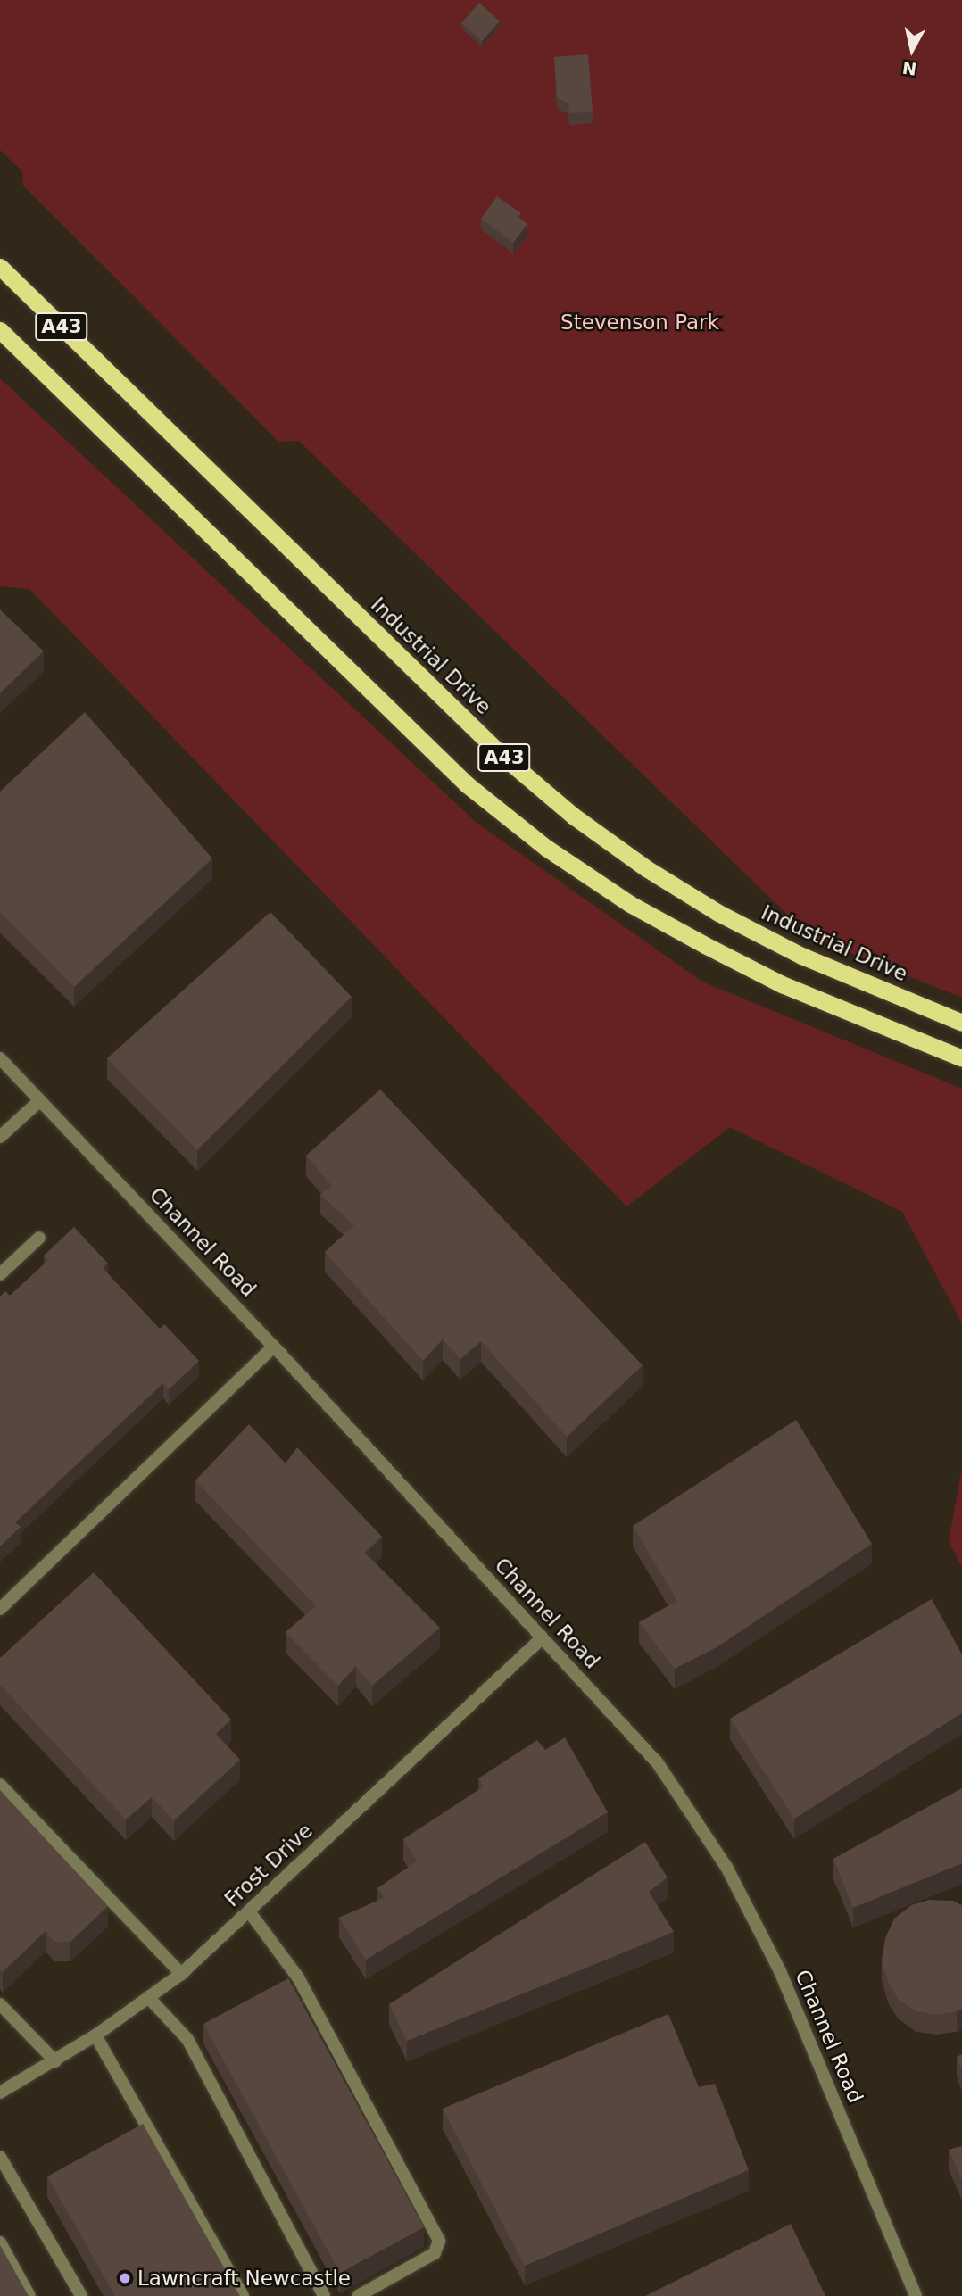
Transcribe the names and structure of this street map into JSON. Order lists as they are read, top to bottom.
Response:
{
  "streets": {
    "highway": ["A43", "Industrial Drive"],
    "street": ["Channel Road", "Frost Drive"]
  },
  "crossings": [
    ["Channel Road", "Frost Drive"]
  ],
  "parks": ["Stevenson Park"],
  "places": ["Lawncraft Newcastle"],
  "north": "bottom"
}
